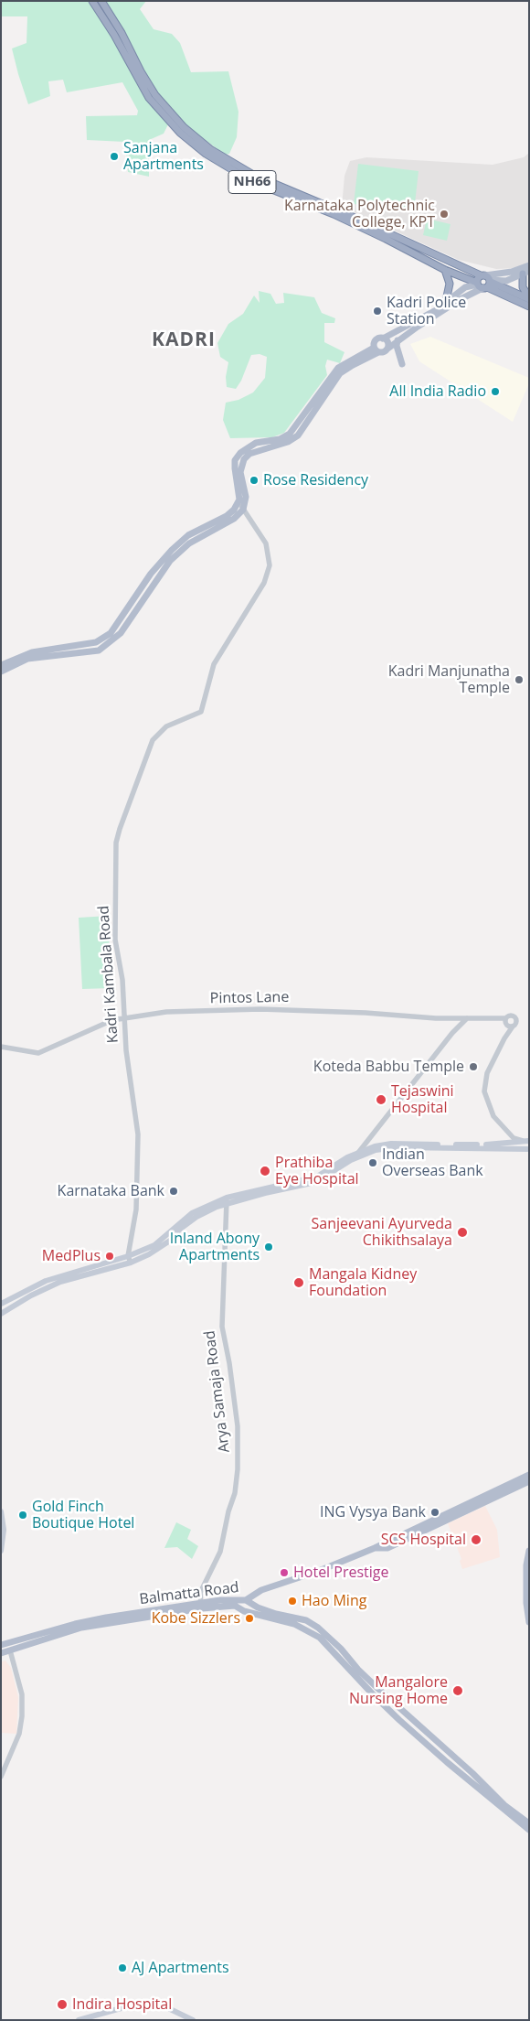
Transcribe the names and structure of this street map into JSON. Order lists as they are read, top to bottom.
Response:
{
  "streets": {
    "highway": ["NH66"],
    "main road": ["Balmatta Road"],
    "street": ["Kadri Kambala Road", "Pintos Lane", "Arya Samaja Road"]
  },
  "crossings": [
    ["Kadri Kambala Road", "Pintos Lane"],
    ["Arya Samaja Road", "Balmatta Road"]
  ],
  "districts": ["KADRI"],
  "places": [
    "Sanjana Apartments",
    "Karnataka Polytechnic College, KPT",
    "Kadri Police Station",
    "All India Radio",
    "Rose Residency",
    "Kadri Manjunatha Temple",
    "Koteda Babbu Temple",
    "Tejaswini Hospital",
    "Indian Overseas Bank",
    "Prathiba Eye Hospital",
    "Karnataka Bank",
    "Sanjeevani Ayurveda Chikithsalaya",
    "Inland Abony Apartments",
    "MedPlus",
    "Mangala Kidney Foundation",
    "ING Vysya Bank",
    "Gold Finch Boutique Hotel",
    "SCS Hospital",
    "Hotel Prestige",
    "Hao Ming",
    "Kobe Sizzlers",
    "Mangalore Nursing Home",
    "AJ Apartments",
    "Indira Hospital"
  ]
}
